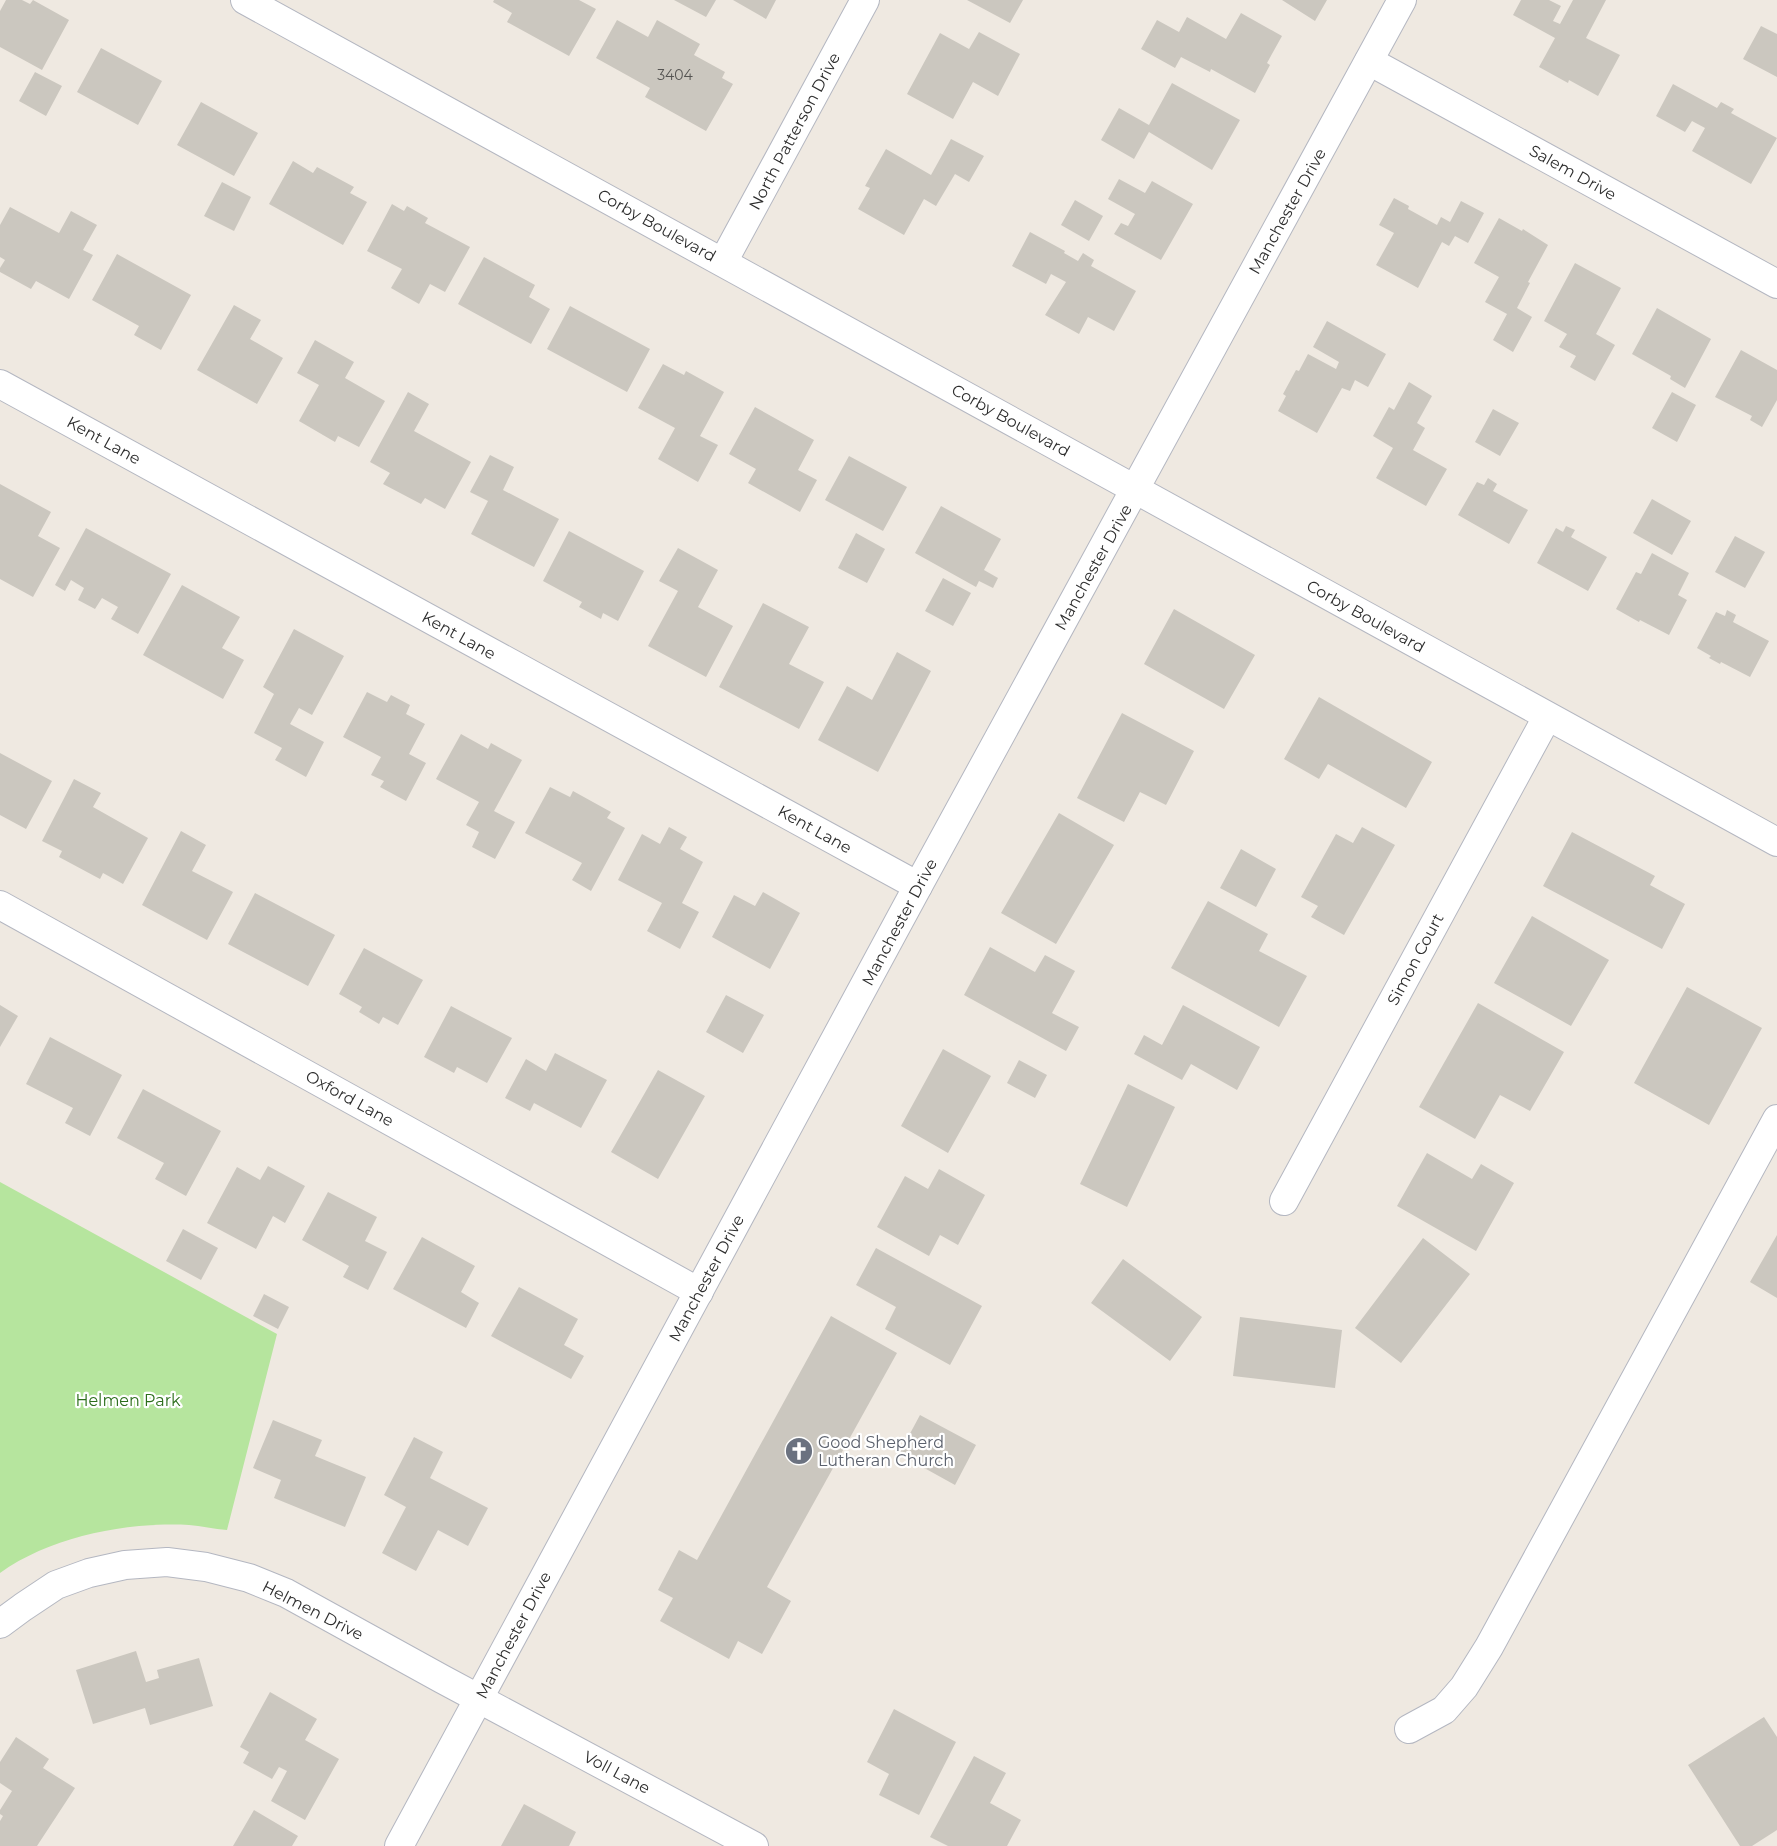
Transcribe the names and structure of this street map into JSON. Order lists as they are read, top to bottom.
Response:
{
  "streets": {
    "street": [
      "North Patterson Drive",
      "Salem Drive",
      "Manchester Drive",
      "Corby Boulevard",
      "Kent Lane",
      "Simon Court",
      "Oxford Lane",
      "Helmen Drive",
      "Voll Lane"
    ]
  },
  "crossings": [
    ["North Patterson Drive", "Corby Boulevard"],
    ["Salem Drive", "Manchester Drive"],
    ["Manchester Drive", "Corby Boulevard"],
    ["Manchester Drive", "Kent Lane"],
    ["Manchester Drive", "Oxford Lane"],
    ["Manchester Drive", "Helmen Drive"],
    ["Manchester Drive", "Voll Lane"],
    ["Corby Boulevard", "Simon Court"],
    ["Helmen Drive", "Voll Lane"]
  ],
  "parks": ["Helmen Park"],
  "places": {
    "church": ["Good Shepherd Lutheran Church"]
  },
  "house_numbers": ["3404"]
}
